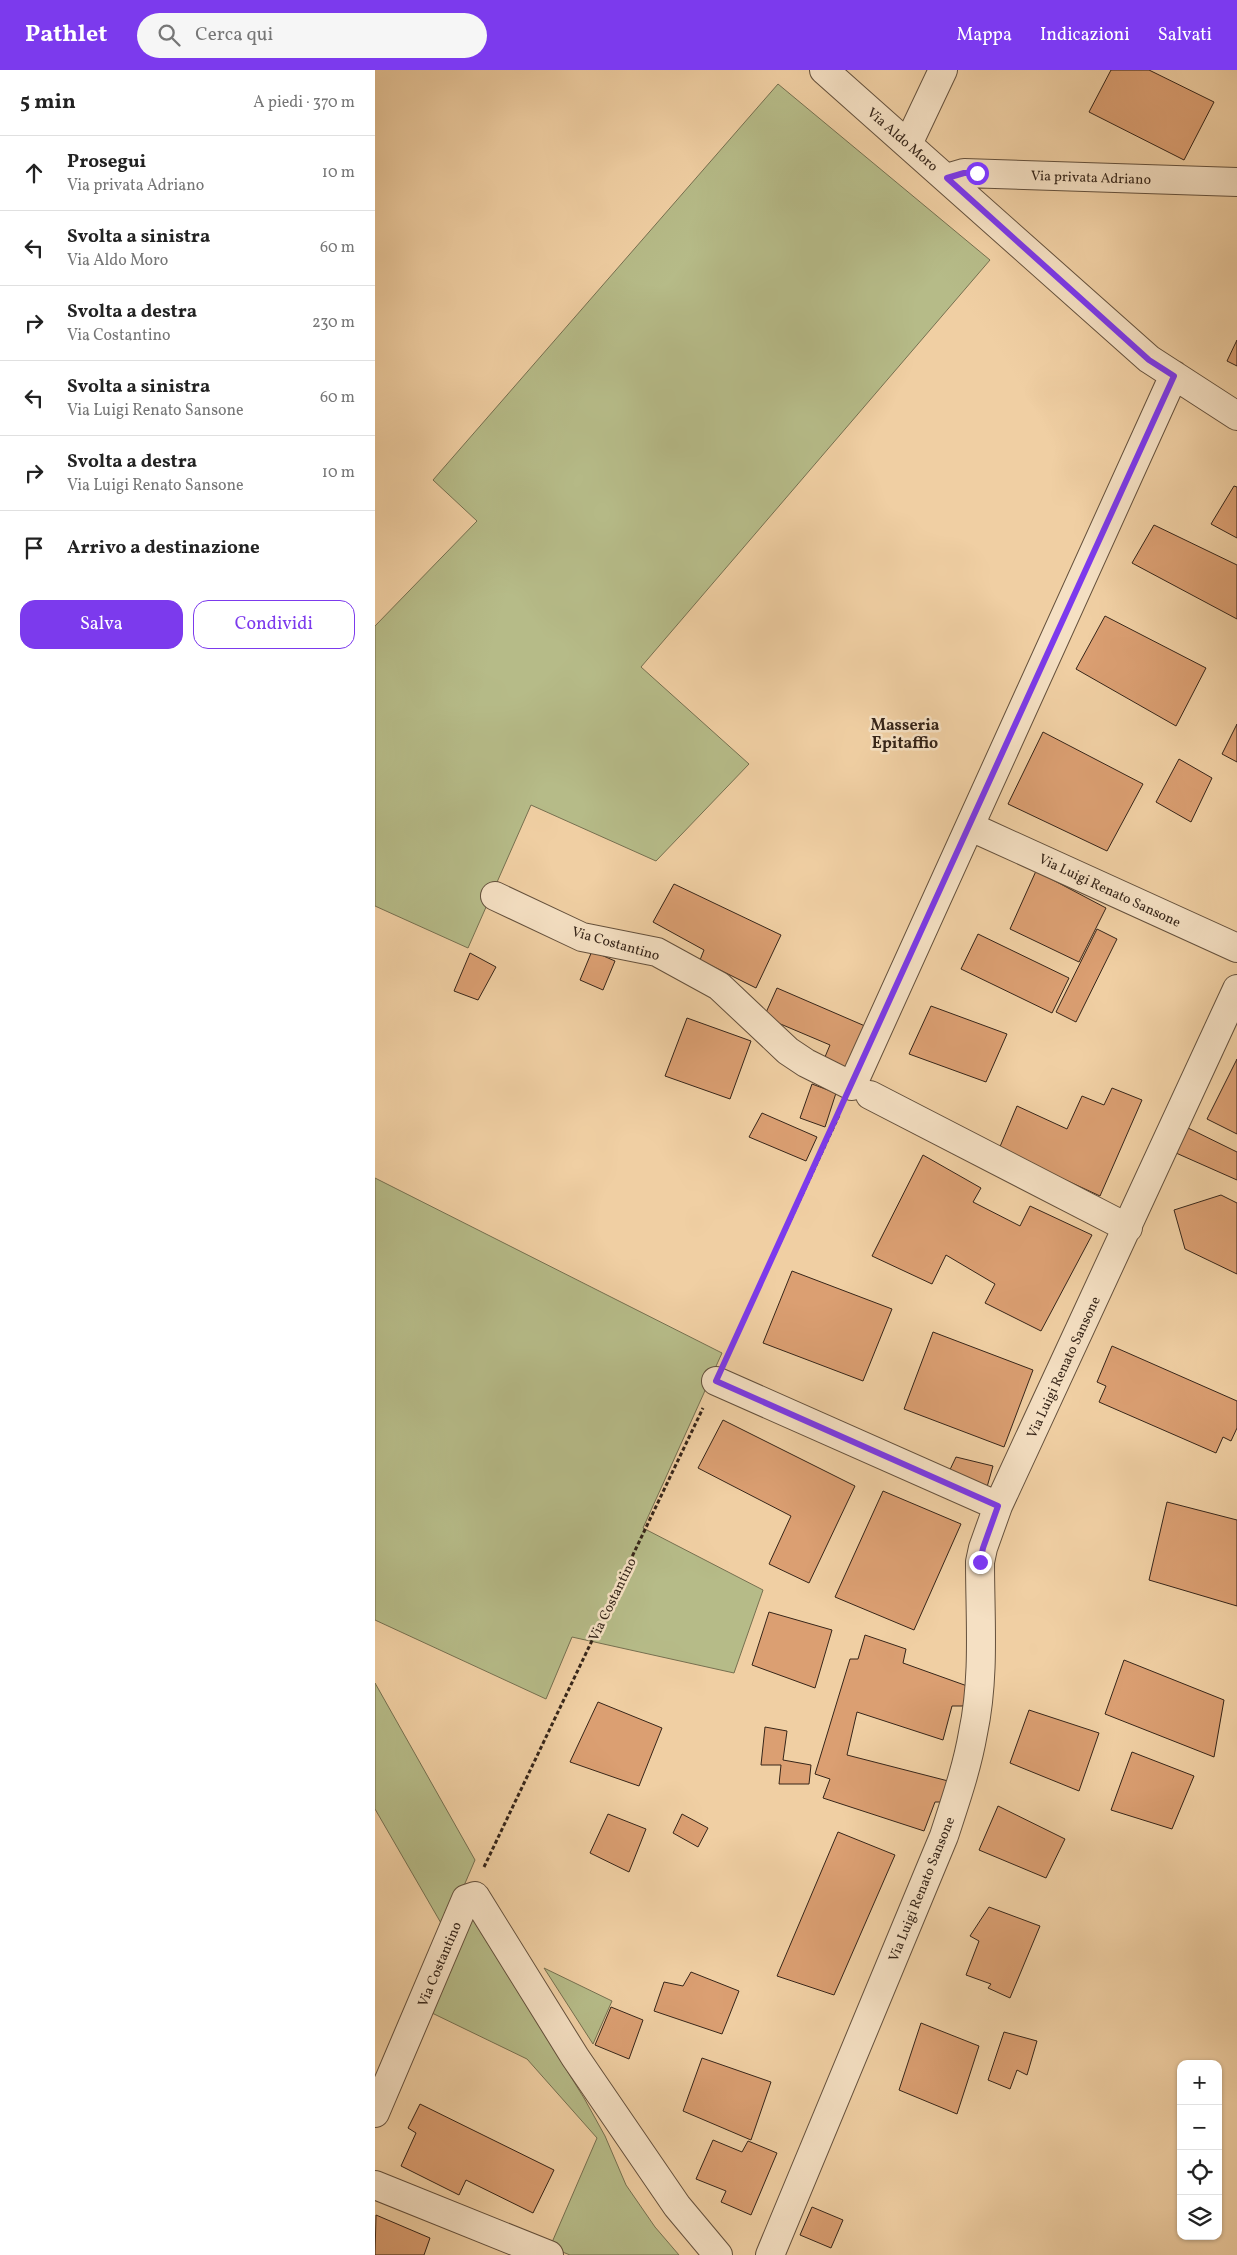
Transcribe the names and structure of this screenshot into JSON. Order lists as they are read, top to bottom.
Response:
{
  "streets": {
    "street": [
      "Via Aldo Moro",
      "Via privata Adriano",
      "Via Luigi Renato Sansone",
      "Via Costantino"
    ]
  },
  "crossings": [
    ["Via Aldo Moro", "Via privata Adriano"]
  ],
  "districts": ["Masseria Epitaffio"],
  "page": {
    "header": "Pathlet",
    "search": "Cerca qui",
    "nav": ["Mappa", "Indicazioni", "Salvati"],
    "heading": ["5 min", "A piedi · 370 m"],
    "list": [
      ["Prosegui", "Via privata Adriano", "10 m"],
      ["Svolta a sinistra", "Via Aldo Moro", "60 m"],
      ["Svolta a destra", "Via Costantino", "230 m"],
      ["Svolta a sinistra", "Via Luigi Renato Sansone", "60 m"],
      ["Svolta a destra", "Via Luigi Renato Sansone", "10 m"],
      "Arrivo a destinazione"
    ],
    "buttons": ["Salva", "Condividi"],
    "map_buttons": ["+", "−"]
  }
}
